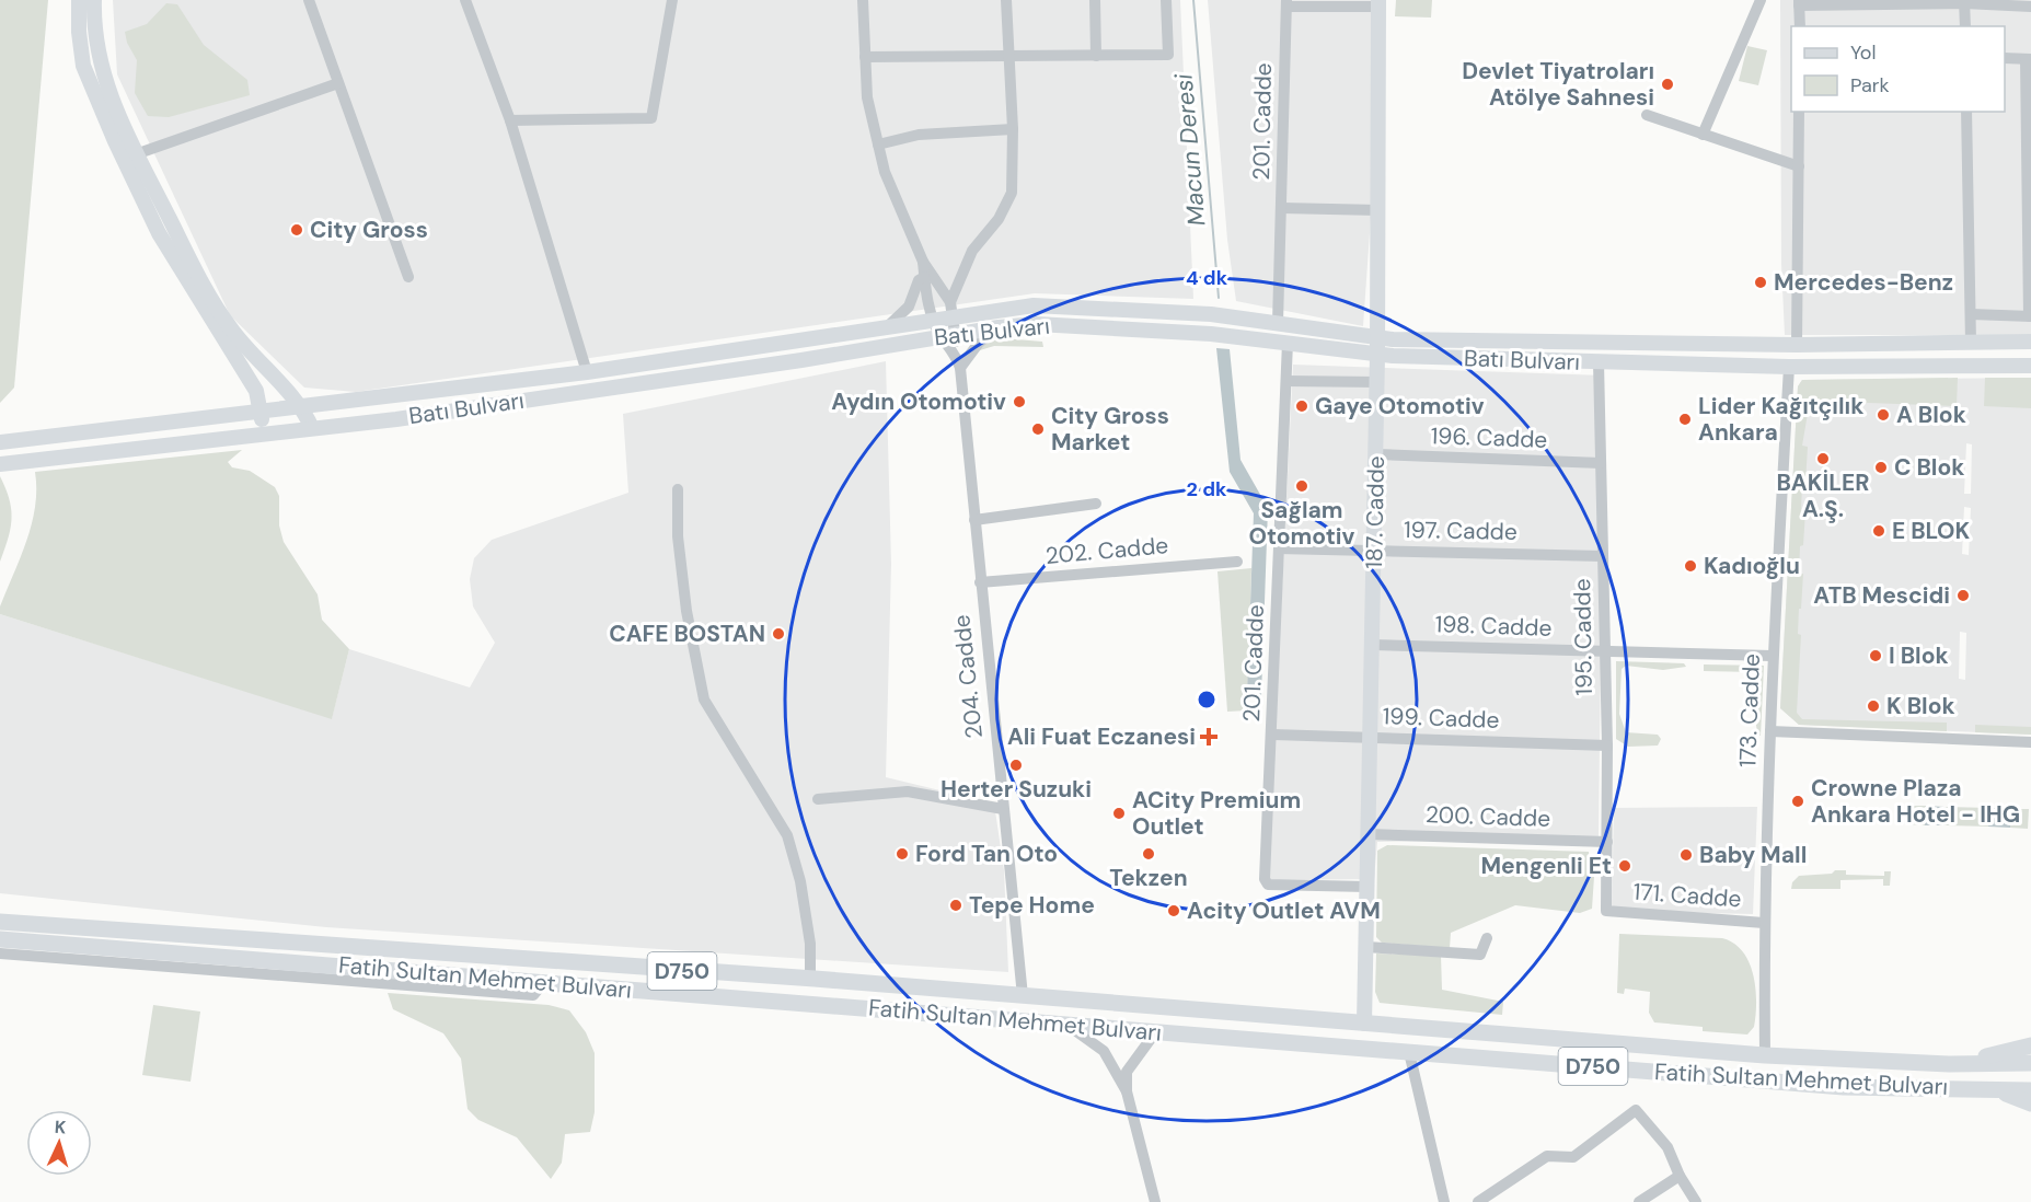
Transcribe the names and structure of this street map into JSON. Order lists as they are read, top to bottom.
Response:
{
  "streets": {
    "highway": ["D750", "Fatih Sultan Mehmet Bulvarı"],
    "main road": ["Batı Bulvarı", "187. Cadde"],
    "street": [
      "201. Cadde",
      "196. Cadde",
      "197. Cadde",
      "202. Cadde",
      "198. Cadde",
      "195. Cadde",
      "204. Cadde",
      "173. Cadde",
      "199. Cadde",
      "200. Cadde",
      "171. Cadde"
    ]
  },
  "crossings": [
    ["201. Cadde", "Batı Bulvarı"],
    ["201. Cadde", "187. Cadde"],
    ["201. Cadde", "197. Cadde"],
    ["201. Cadde", "199. Cadde"],
    ["Batı Bulvarı", "187. Cadde"],
    ["Batı Bulvarı", "195. Cadde"],
    ["Batı Bulvarı", "204. Cadde"],
    ["Batı Bulvarı", "173. Cadde"],
    ["196. Cadde", "187. Cadde"],
    ["196. Cadde", "195. Cadde"],
    ["187. Cadde", "197. Cadde"],
    ["187. Cadde", "198. Cadde"],
    ["187. Cadde", "199. Cadde"],
    ["187. Cadde", "200. Cadde"],
    ["187. Cadde", "Fatih Sultan Mehmet Bulvarı"],
    ["197. Cadde", "195. Cadde"],
    ["202. Cadde", "204. Cadde"],
    ["198. Cadde", "195. Cadde"],
    ["198. Cadde", "173. Cadde"],
    ["195. Cadde", "199. Cadde"],
    ["195. Cadde", "200. Cadde"],
    ["195. Cadde", "171. Cadde"],
    ["204. Cadde", "Fatih Sultan Mehmet Bulvarı"],
    ["173. Cadde", "171. Cadde"],
    ["173. Cadde", "Fatih Sultan Mehmet Bulvarı"]
  ],
  "water": ["Macun Deresi"],
  "places": {
    "other": [
      "Devlet Tiyatroları Atölye Sahnesi",
      "City Gross",
      "Mercedes-Benz",
      "Aydın Otomotiv",
      "Gaye Otomotiv",
      "A Blok",
      "Lider Kağıtçılık Ankara",
      "City Gross Market",
      "BAKİLER A.Ş.",
      "C Blok",
      "Sağlam Otomotiv",
      "E BLOK",
      "Kadıoğlu",
      "ATB Mescidi",
      "CAFE BOSTAN",
      "I Blok",
      "K Blok",
      "Herter Suzuki",
      "Crowne Plaza Ankara Hotel - IHG",
      "ACity Premium Outlet",
      "Ford Tan Oto",
      "Tekzen",
      "Baby Mall",
      "Mengenli Et",
      "Tepe Home",
      "Acity Outlet AVM"
    ],
    "health": ["Ali Fuat Eczanesi"]
  },
  "legend": ["Yol", "Park"],
  "north": "top",
  "rings": ["4 dk", "2 dk"]
}
